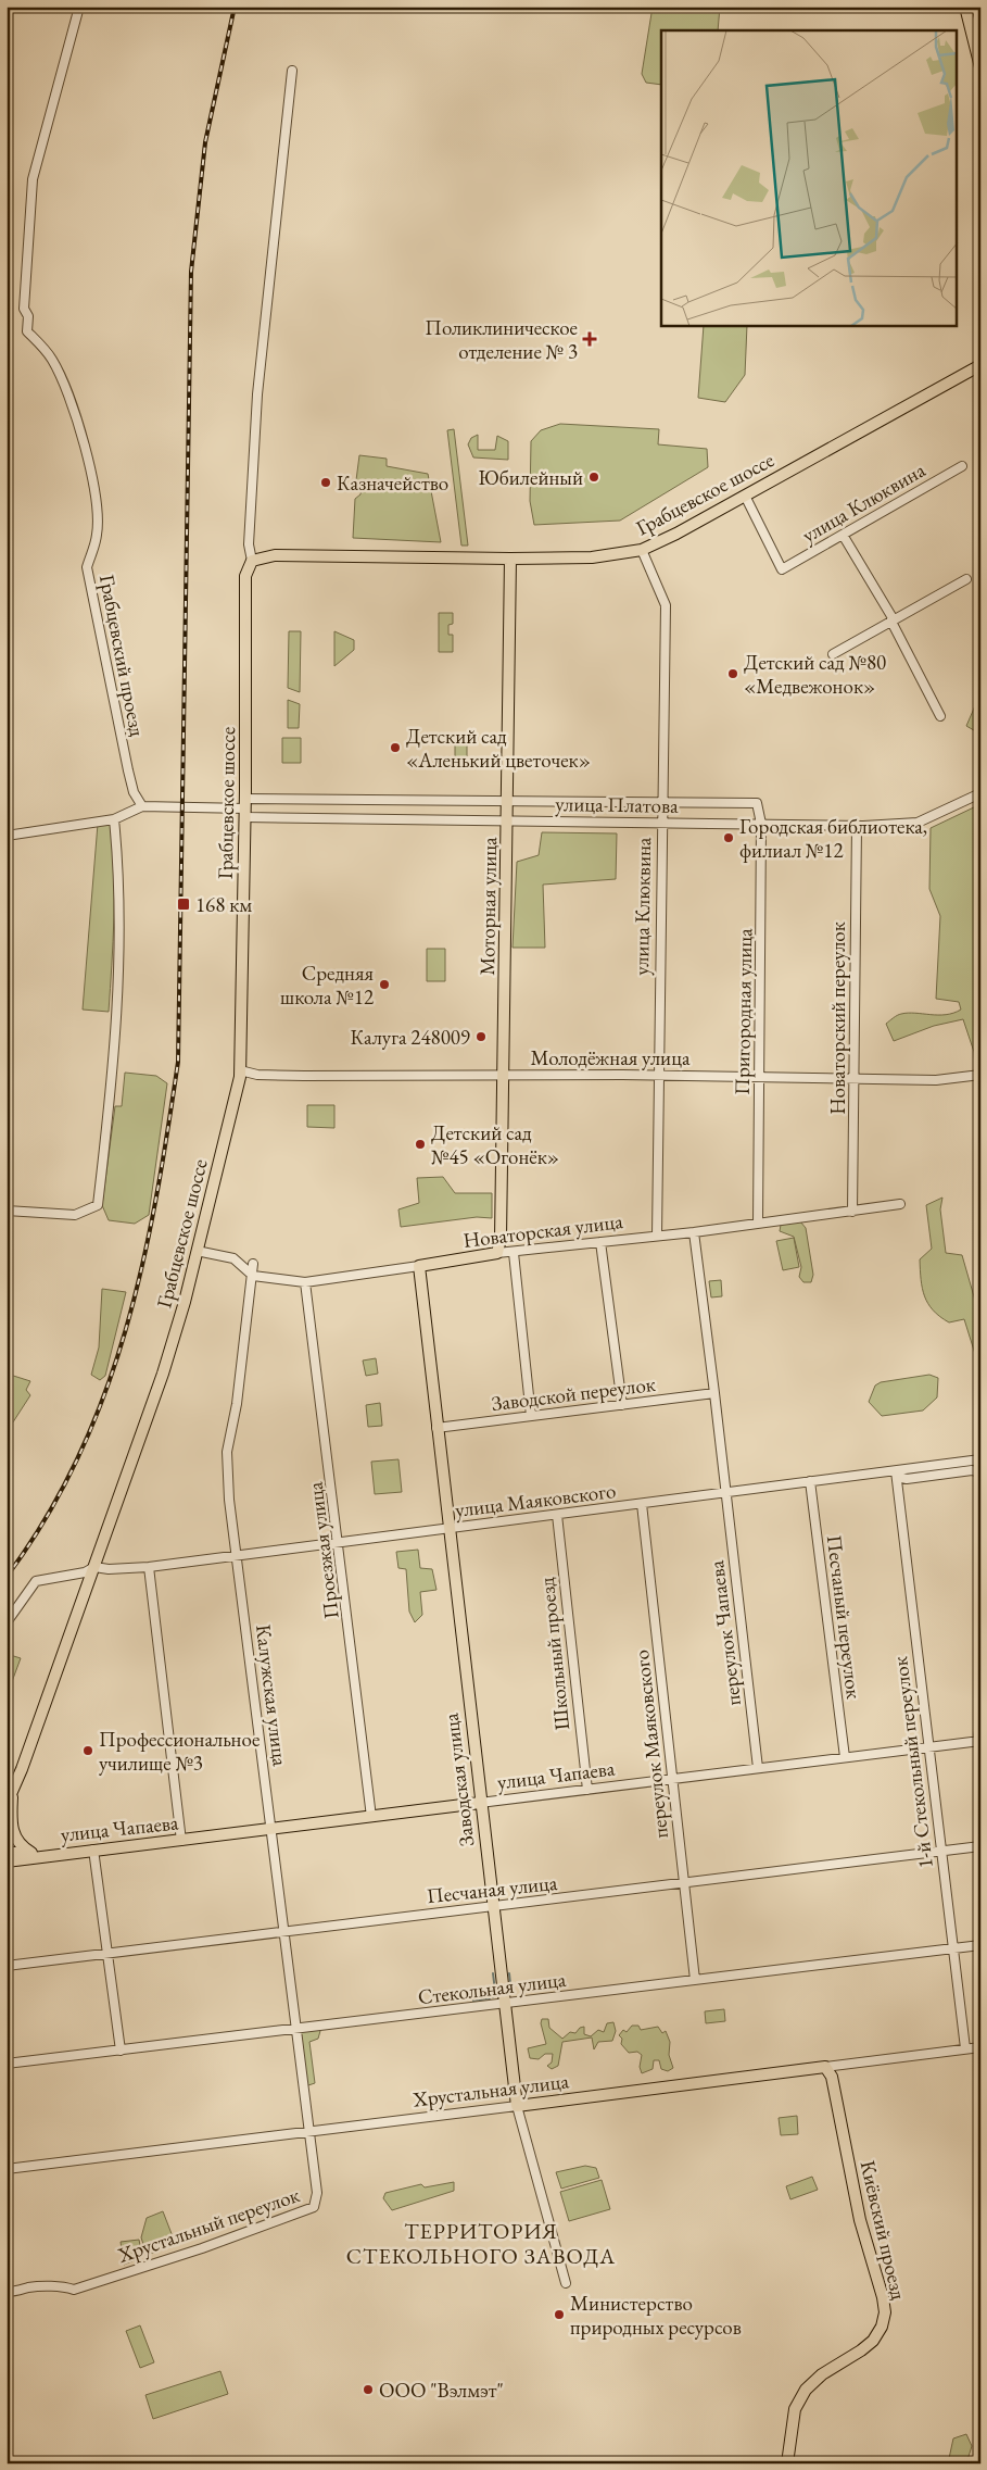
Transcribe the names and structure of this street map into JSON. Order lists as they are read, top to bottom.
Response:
{
  "streets": {
    "main road": [
      "Грабцевское шоссе",
      "Моторная улица",
      "Новаторская улица",
      "улица Чапаева",
      "Заводская улица",
      "Хрустальная улица",
      "Киёвский проезд"
    ],
    "street": [
      "улица Клюквина",
      "Грабцевский проезд",
      "улица Платова",
      "Пригородная улица",
      "Новаторский переулок",
      "Молодёжная улица",
      "Заводской переулок",
      "улица Маяковского",
      "Проезжая улица",
      "Песчаный переулок",
      "переулок Чапаева",
      "Школьный проезд",
      "Калужская улица",
      "переулок Маяковского",
      "1-й Стекольный переулок",
      "Песчаная улица",
      "Стекольная улица",
      "Хрустальный переулок"
    ]
  },
  "crossings": [
    ["Грабцевское шоссе", "улица Клюквина"],
    ["Грабцевское шоссе", "улица Платова"],
    ["Грабцевское шоссе", "Моторная улица"],
    ["Грабцевское шоссе", "Молодёжная улица"],
    ["Грабцевское шоссе", "улица Маяковского"],
    ["улица Клюквина", "улица Платова"],
    ["улица Клюквина", "Молодёжная улица"],
    ["улица Клюквина", "Новаторская улица"],
    ["улица Платова", "Моторная улица"],
    ["улица Платова", "Пригородная улица"],
    ["улица Платова", "Новаторский переулок"],
    ["Моторная улица", "Молодёжная улица"],
    ["Моторная улица", "Новаторская улица"],
    ["Пригородная улица", "Молодёжная улица"],
    ["Пригородная улица", "Новаторская улица"],
    ["Новаторский переулок", "Молодёжная улица"],
    ["Новаторский переулок", "Новаторская улица"],
    ["Новаторская улица", "Проезжая улица"],
    ["Новаторская улица", "Калужская улица"],
    ["Новаторская улица", "Заводская улица"],
    ["Заводской переулок", "Заводская улица"],
    ["улица Маяковского", "Проезжая улица"],
    ["улица Маяковского", "Песчаный переулок"],
    ["улица Маяковского", "переулок Чапаева"],
    ["улица Маяковского", "Школьный проезд"],
    ["улица Маяковского", "Калужская улица"],
    ["улица Маяковского", "переулок Маяковского"],
    ["улица Маяковского", "1-й Стекольный переулок"],
    ["улица Маяковского", "Заводская улица"],
    ["Проезжая улица", "улица Чапаева"],
    ["Песчаный переулок", "улица Чапаева"],
    ["переулок Чапаева", "улица Чапаева"],
    ["Школьный проезд", "улица Чапаева"],
    ["Калужская улица", "улица Чапаева"],
    ["Калужская улица", "Песчаная улица"],
    ["Калужская улица", "Стекольная улица"],
    ["Калужская улица", "Хрустальная улица"],
    ["Калужская улица", "Хрустальный переулок"],
    ["переулок Маяковского", "улица Чапаева"],
    ["переулок Маяковского", "Песчаная улица"],
    ["переулок Маяковского", "Стекольная улица"],
    ["1-й Стекольный переулок", "улица Чапаева"],
    ["1-й Стекольный переулок", "Песчаная улица"],
    ["1-й Стекольный переулок", "Стекольная улица"],
    ["1-й Стекольный переулок", "Хрустальная улица"],
    ["улица Чапаева", "Заводская улица"],
    ["Заводская улица", "Песчаная улица"],
    ["Заводская улица", "Стекольная улица"],
    ["Заводская улица", "Хрустальная улица"],
    ["Хрустальная улица", "Хрустальный переулок"],
    ["Хрустальная улица", "Киёвский проезд"]
  ],
  "districts": ["ТЕРРИТОРИЯ СТЕКОЛЬНОГО ЗАВОДА"],
  "places": {
    "health": ["Поликлиническое отделение № 3"],
    "other": [
      "Юбилейный",
      "Казначейство",
      "Детский сад №80 «Медвежонок»",
      "Детский сад «Аленький цветочек»",
      "Городская библиотека, филиал №12",
      "Средняя школа №12",
      "Калуга 248009",
      "Детский сад №45 «Огонёк»",
      "Профессиональное училище №3",
      "Министерство природных ресурсов",
      "ООО \"Вэлмэт\""
    ],
    "transit": ["168 км"]
  }
}
